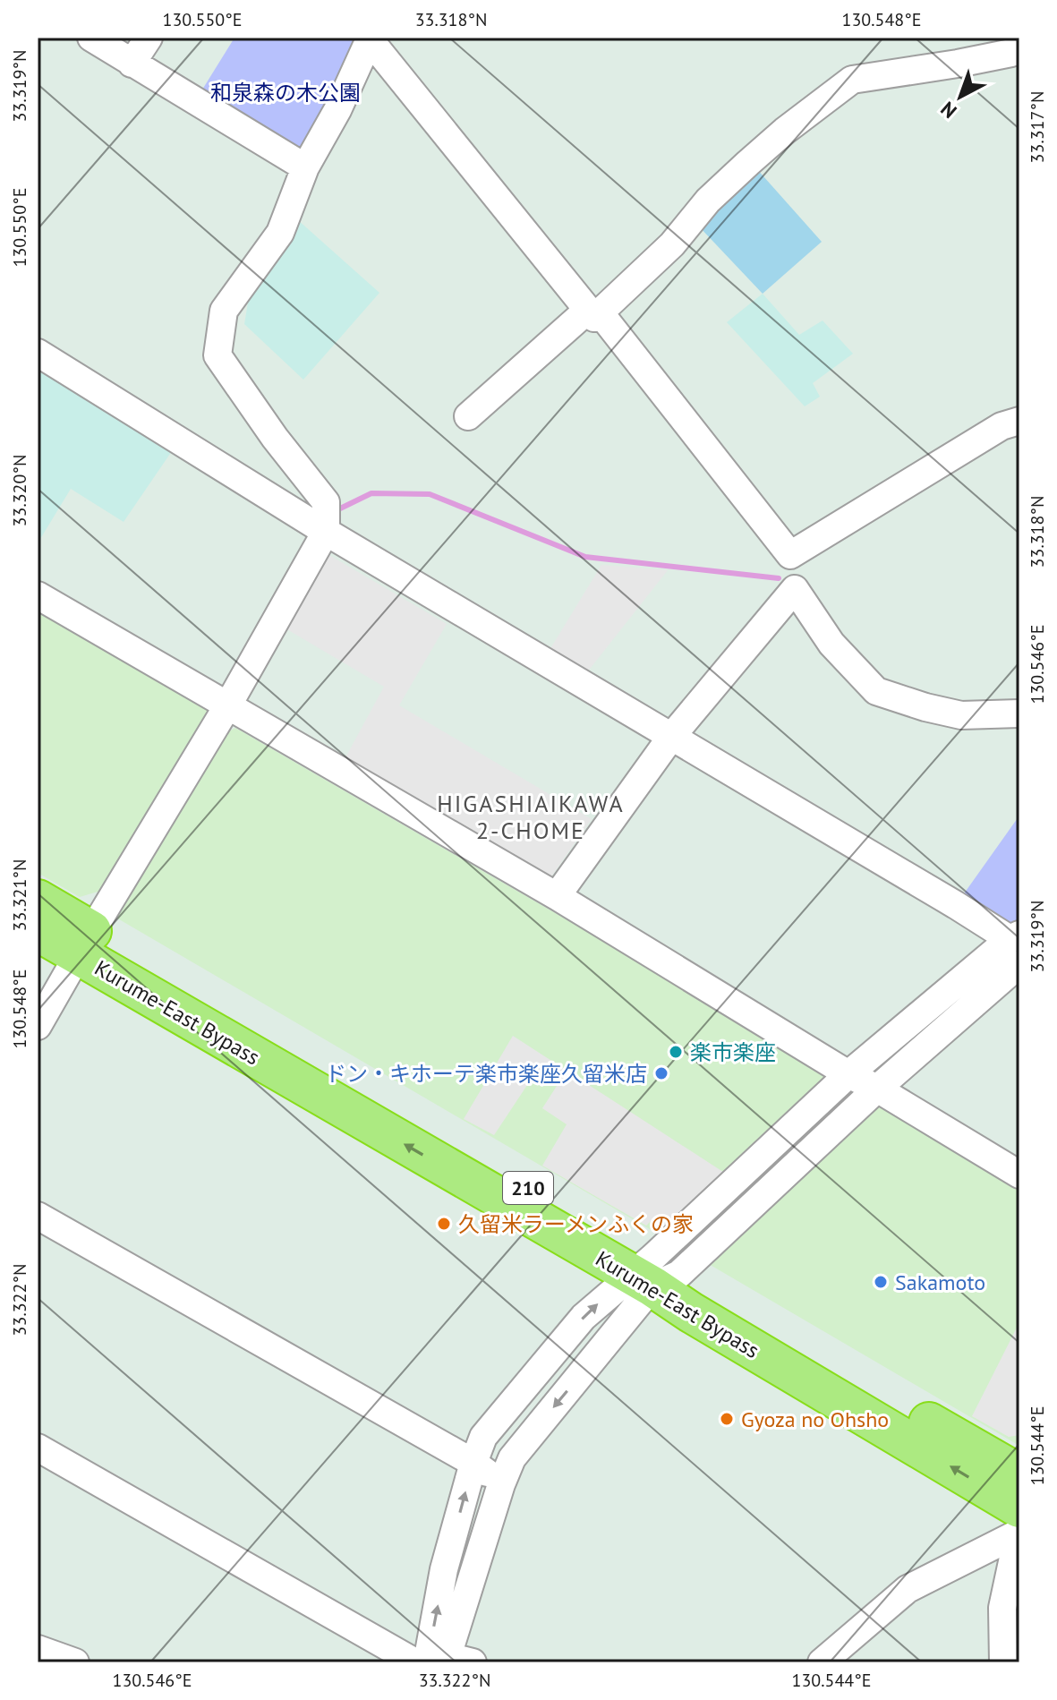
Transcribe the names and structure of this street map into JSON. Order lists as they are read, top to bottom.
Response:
{
  "streets": {
    "highway": ["Kurume-East Bypass", "210"]
  },
  "districts": ["HIGASHIAIKAWA 2-CHOME"],
  "parks": ["和泉森の木公園"],
  "places": [
    "楽市楽座",
    "ドン・キホーテ楽市楽座久留米店",
    "久留米ラーメンふくの家",
    "Sakamoto",
    "Gyoza no Ohsho"
  ],
  "north": "bottom left",
  "coordinates": [
    "130.550°E",
    "33.318°N",
    "130.548°E",
    "33.319°N",
    "33.317°N",
    "33.320°N",
    "130.546°E",
    "33.321°N",
    "33.322°N",
    "130.544°E"
  ]
}
